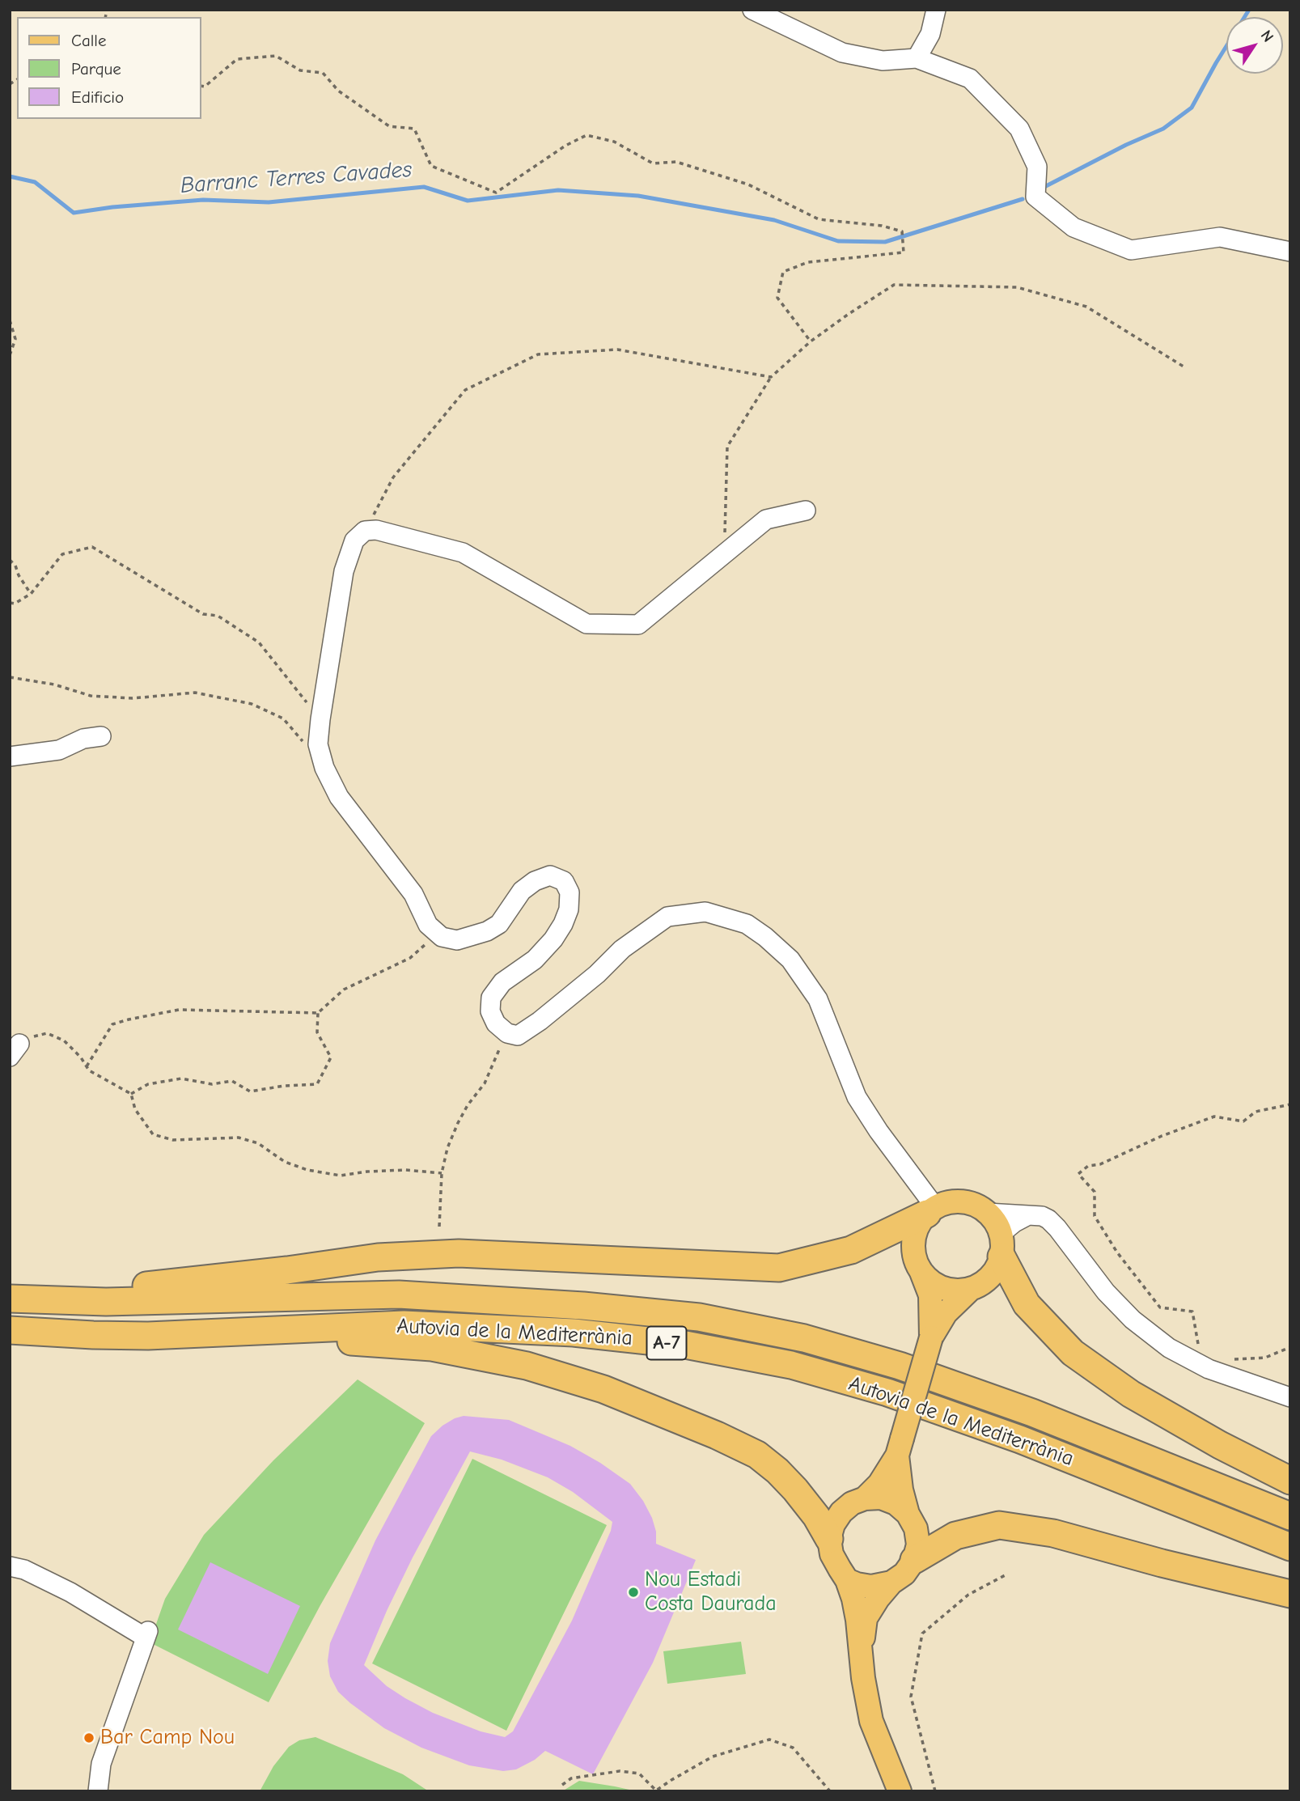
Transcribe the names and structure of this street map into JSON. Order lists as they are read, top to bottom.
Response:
{
  "streets": {
    "highway": ["Autovia de la Mediterrània", "A-7"]
  },
  "water": ["Barranc Terres Cavades"],
  "places": ["Nou Estadi Costa Daurada", "Bar Camp Nou"],
  "legend": ["Calle", "Parque", "Edificio"],
  "north": "top right"
}
